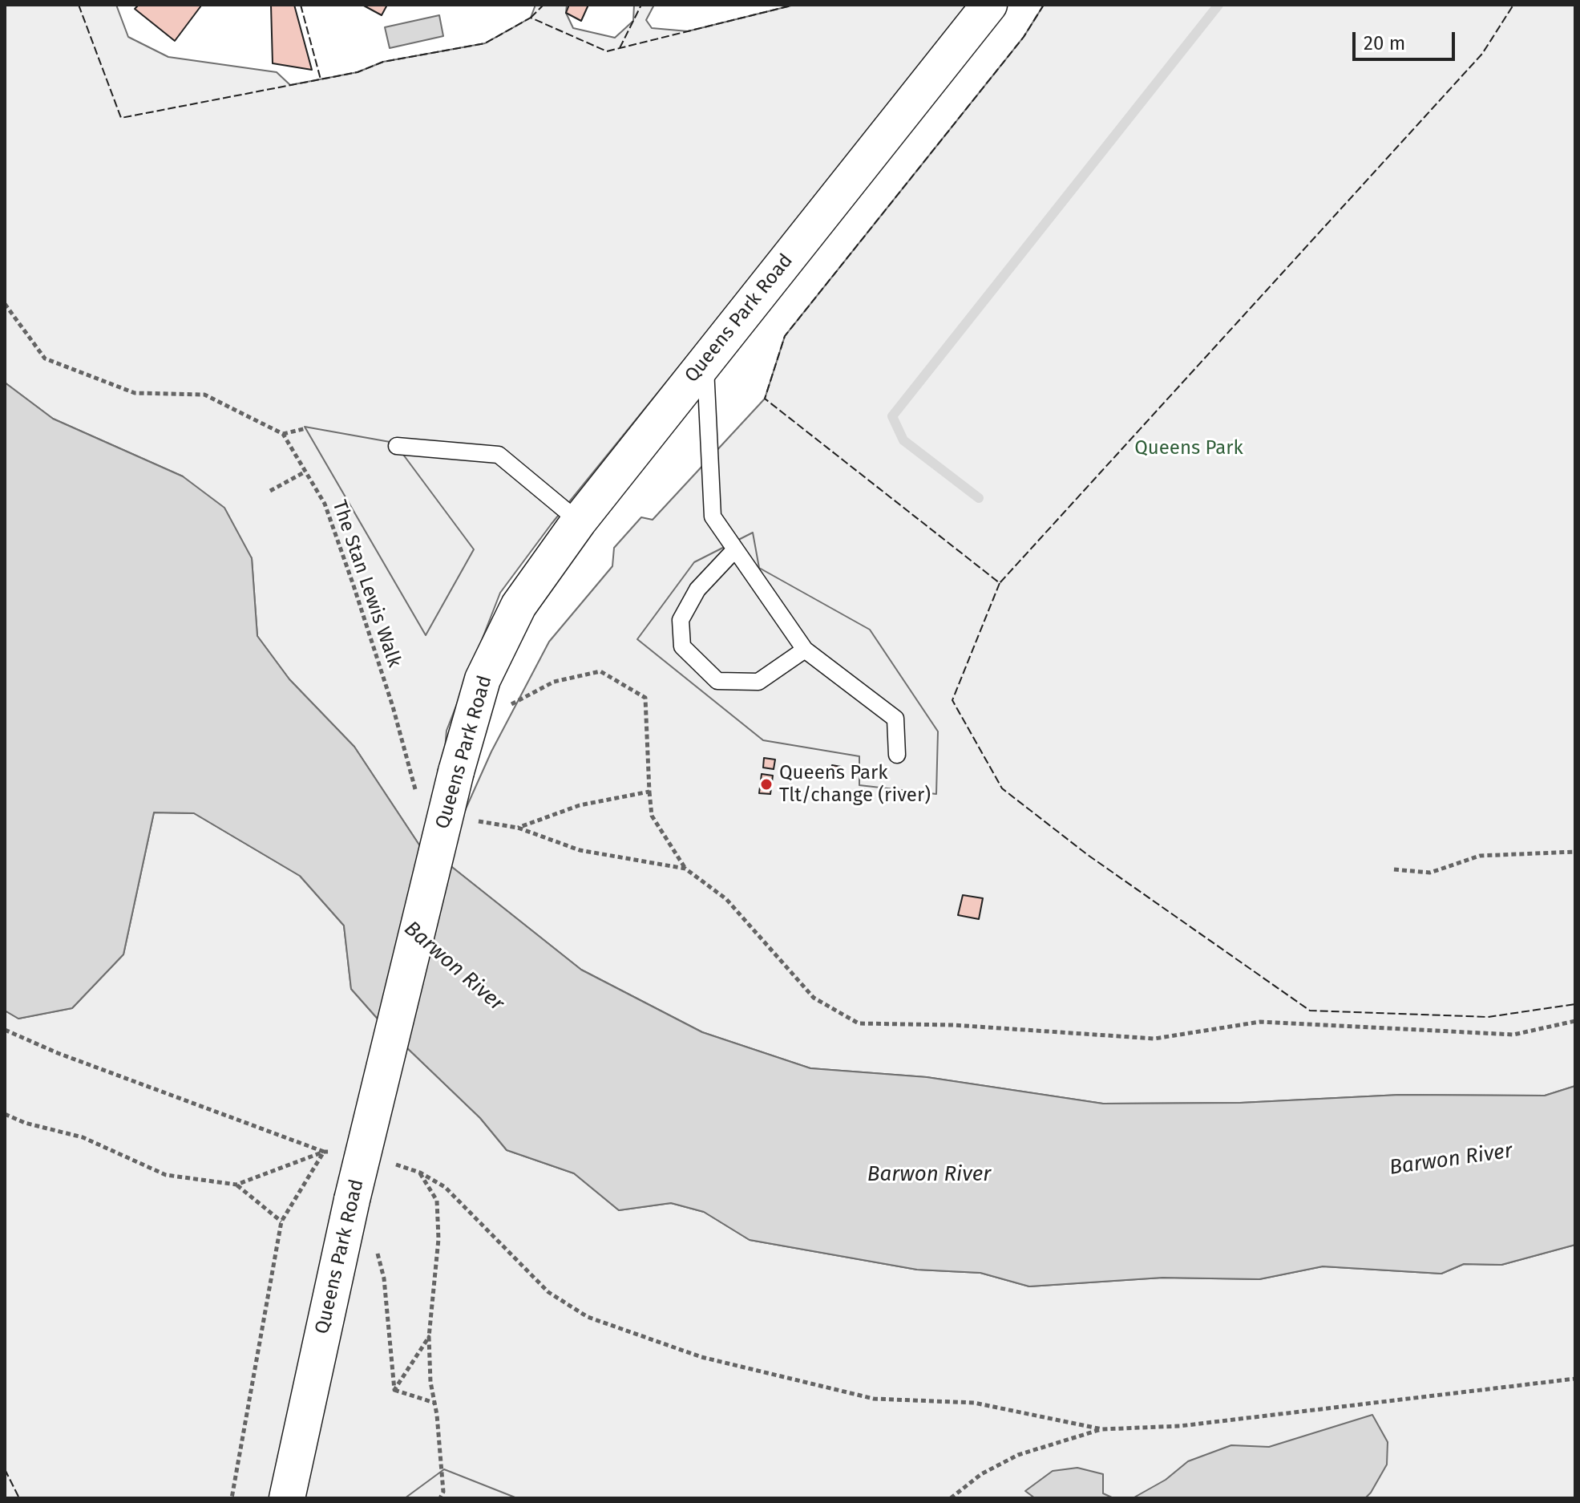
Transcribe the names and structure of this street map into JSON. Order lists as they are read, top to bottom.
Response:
{
  "streets": {
    "main road": ["Queens Park Road"],
    "path": ["The Stan Lewis Walk"]
  },
  "water": ["Barwon River"],
  "parks": ["Queens Park"],
  "places": ["Queens Park Tlt/change (river)"],
  "scale_bar": "20 m"
}
